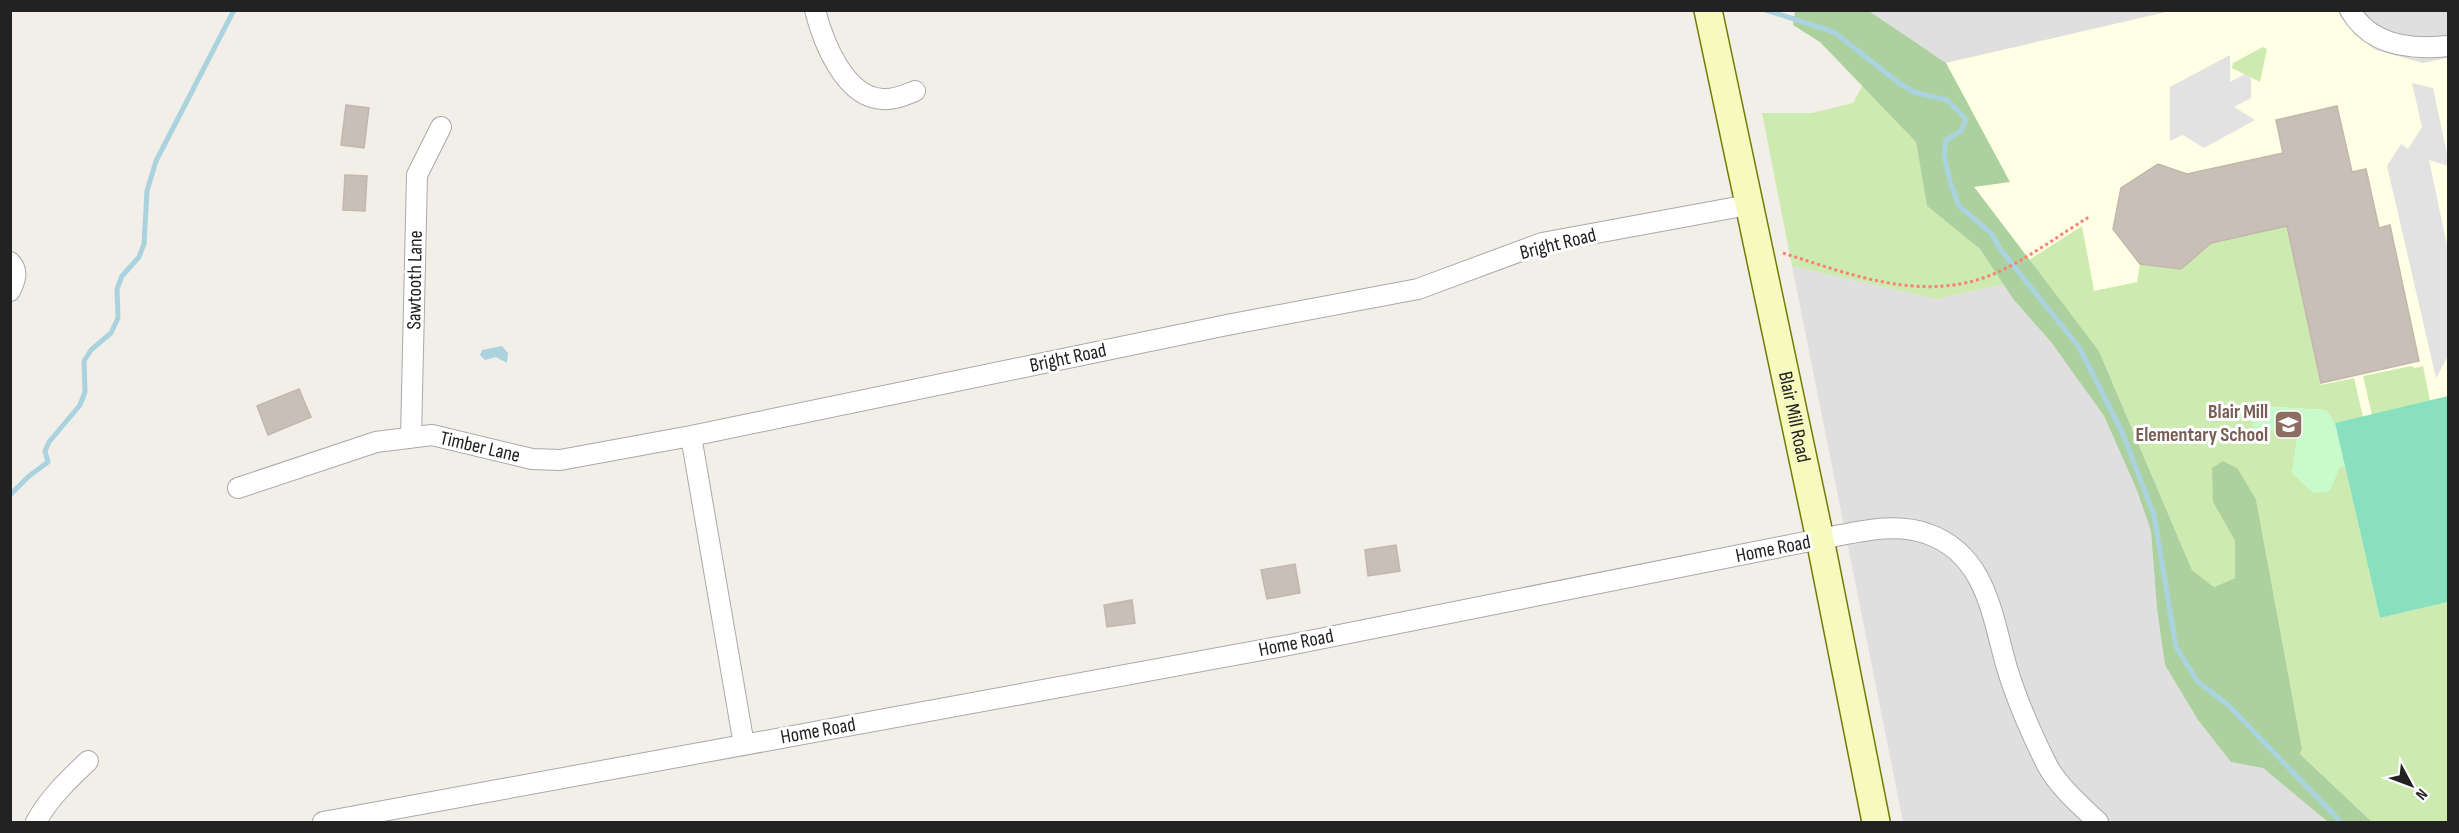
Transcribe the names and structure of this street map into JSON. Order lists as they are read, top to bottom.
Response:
{
  "streets": {
    "main road": ["Blair Mill Road"],
    "street": [
      "Bright Road",
      "Sawtooth Lane",
      "Timber Lane",
      "Home Road"
    ]
  },
  "crossings": [
    ["Bright Road", "Blair Mill Road"],
    ["Bright Road", "Timber Lane"],
    ["Sawtooth Lane", "Timber Lane"],
    ["Blair Mill Road", "Home Road"]
  ],
  "places": {
    "school or university": ["Blair Mill Elementary School"]
  },
  "north": "bottom right"
}
